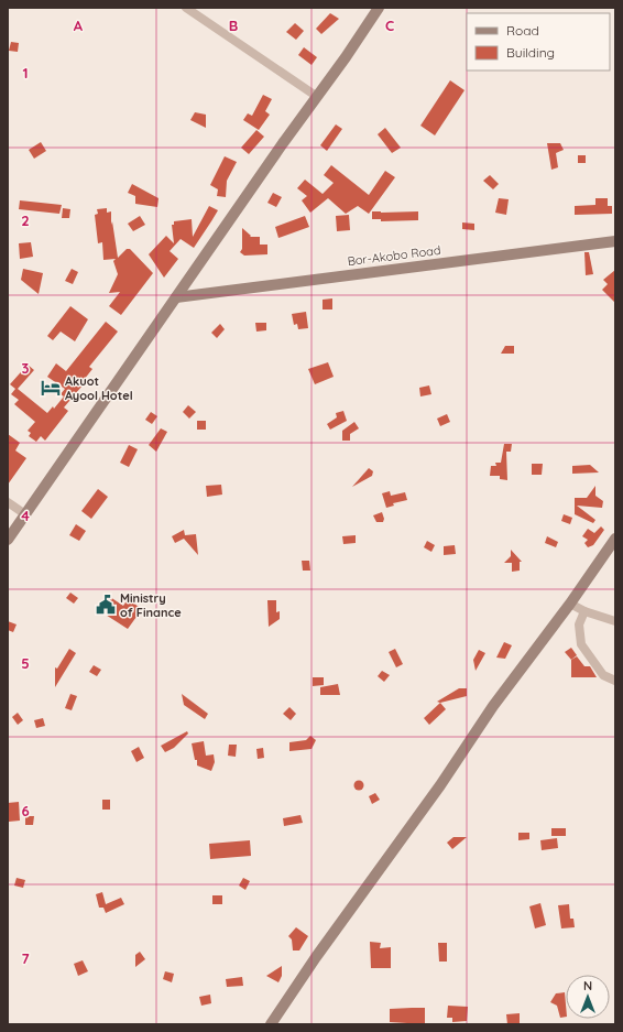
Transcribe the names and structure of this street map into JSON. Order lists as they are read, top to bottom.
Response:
{
  "streets": {
    "street": ["Bor-Akobo Road"]
  },
  "places": {
    "hotel": ["Akuot Ayool Hotel"],
    "public building": ["Ministry of Finance"]
  },
  "legend": ["Road", "Building"],
  "north": "top",
  "grid": {
    "columns": ["A", "B", "C"],
    "rows": [
      "1",
      "2",
      "3",
      "4",
      "5",
      "6",
      "7"
    ]
  }
}
